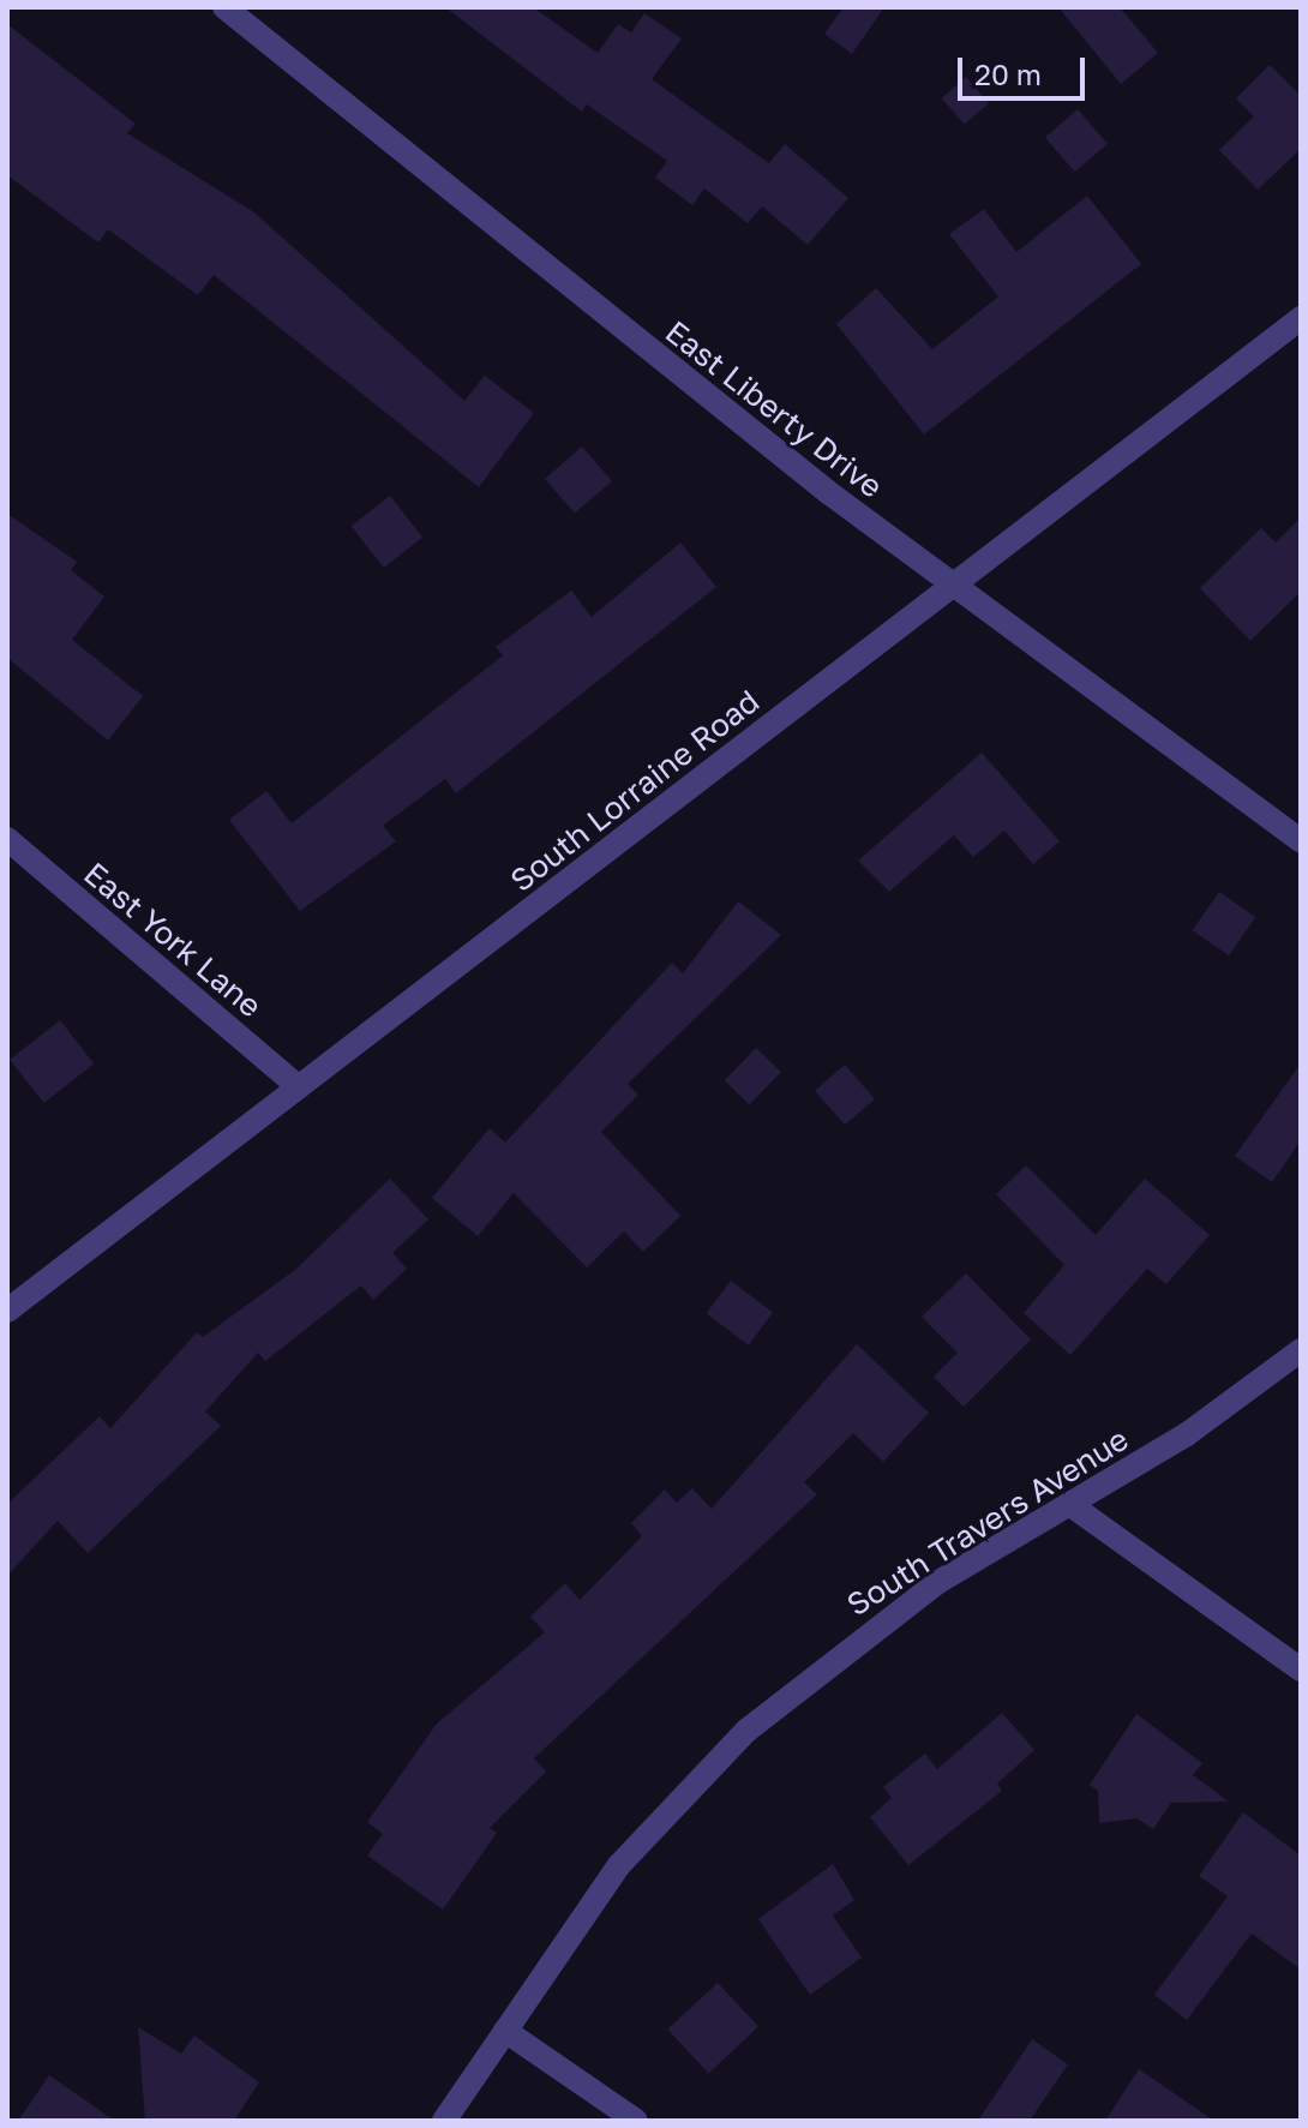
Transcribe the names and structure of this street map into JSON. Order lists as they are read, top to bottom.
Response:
{
  "streets": {
    "street": [
      "East Liberty Drive",
      "South Lorraine Road",
      "East York Lane",
      "South Travers Avenue"
    ]
  },
  "crossings": [
    ["East Liberty Drive", "South Lorraine Road"],
    ["South Lorraine Road", "East York Lane"]
  ],
  "scale_bar": "20 m"
}
